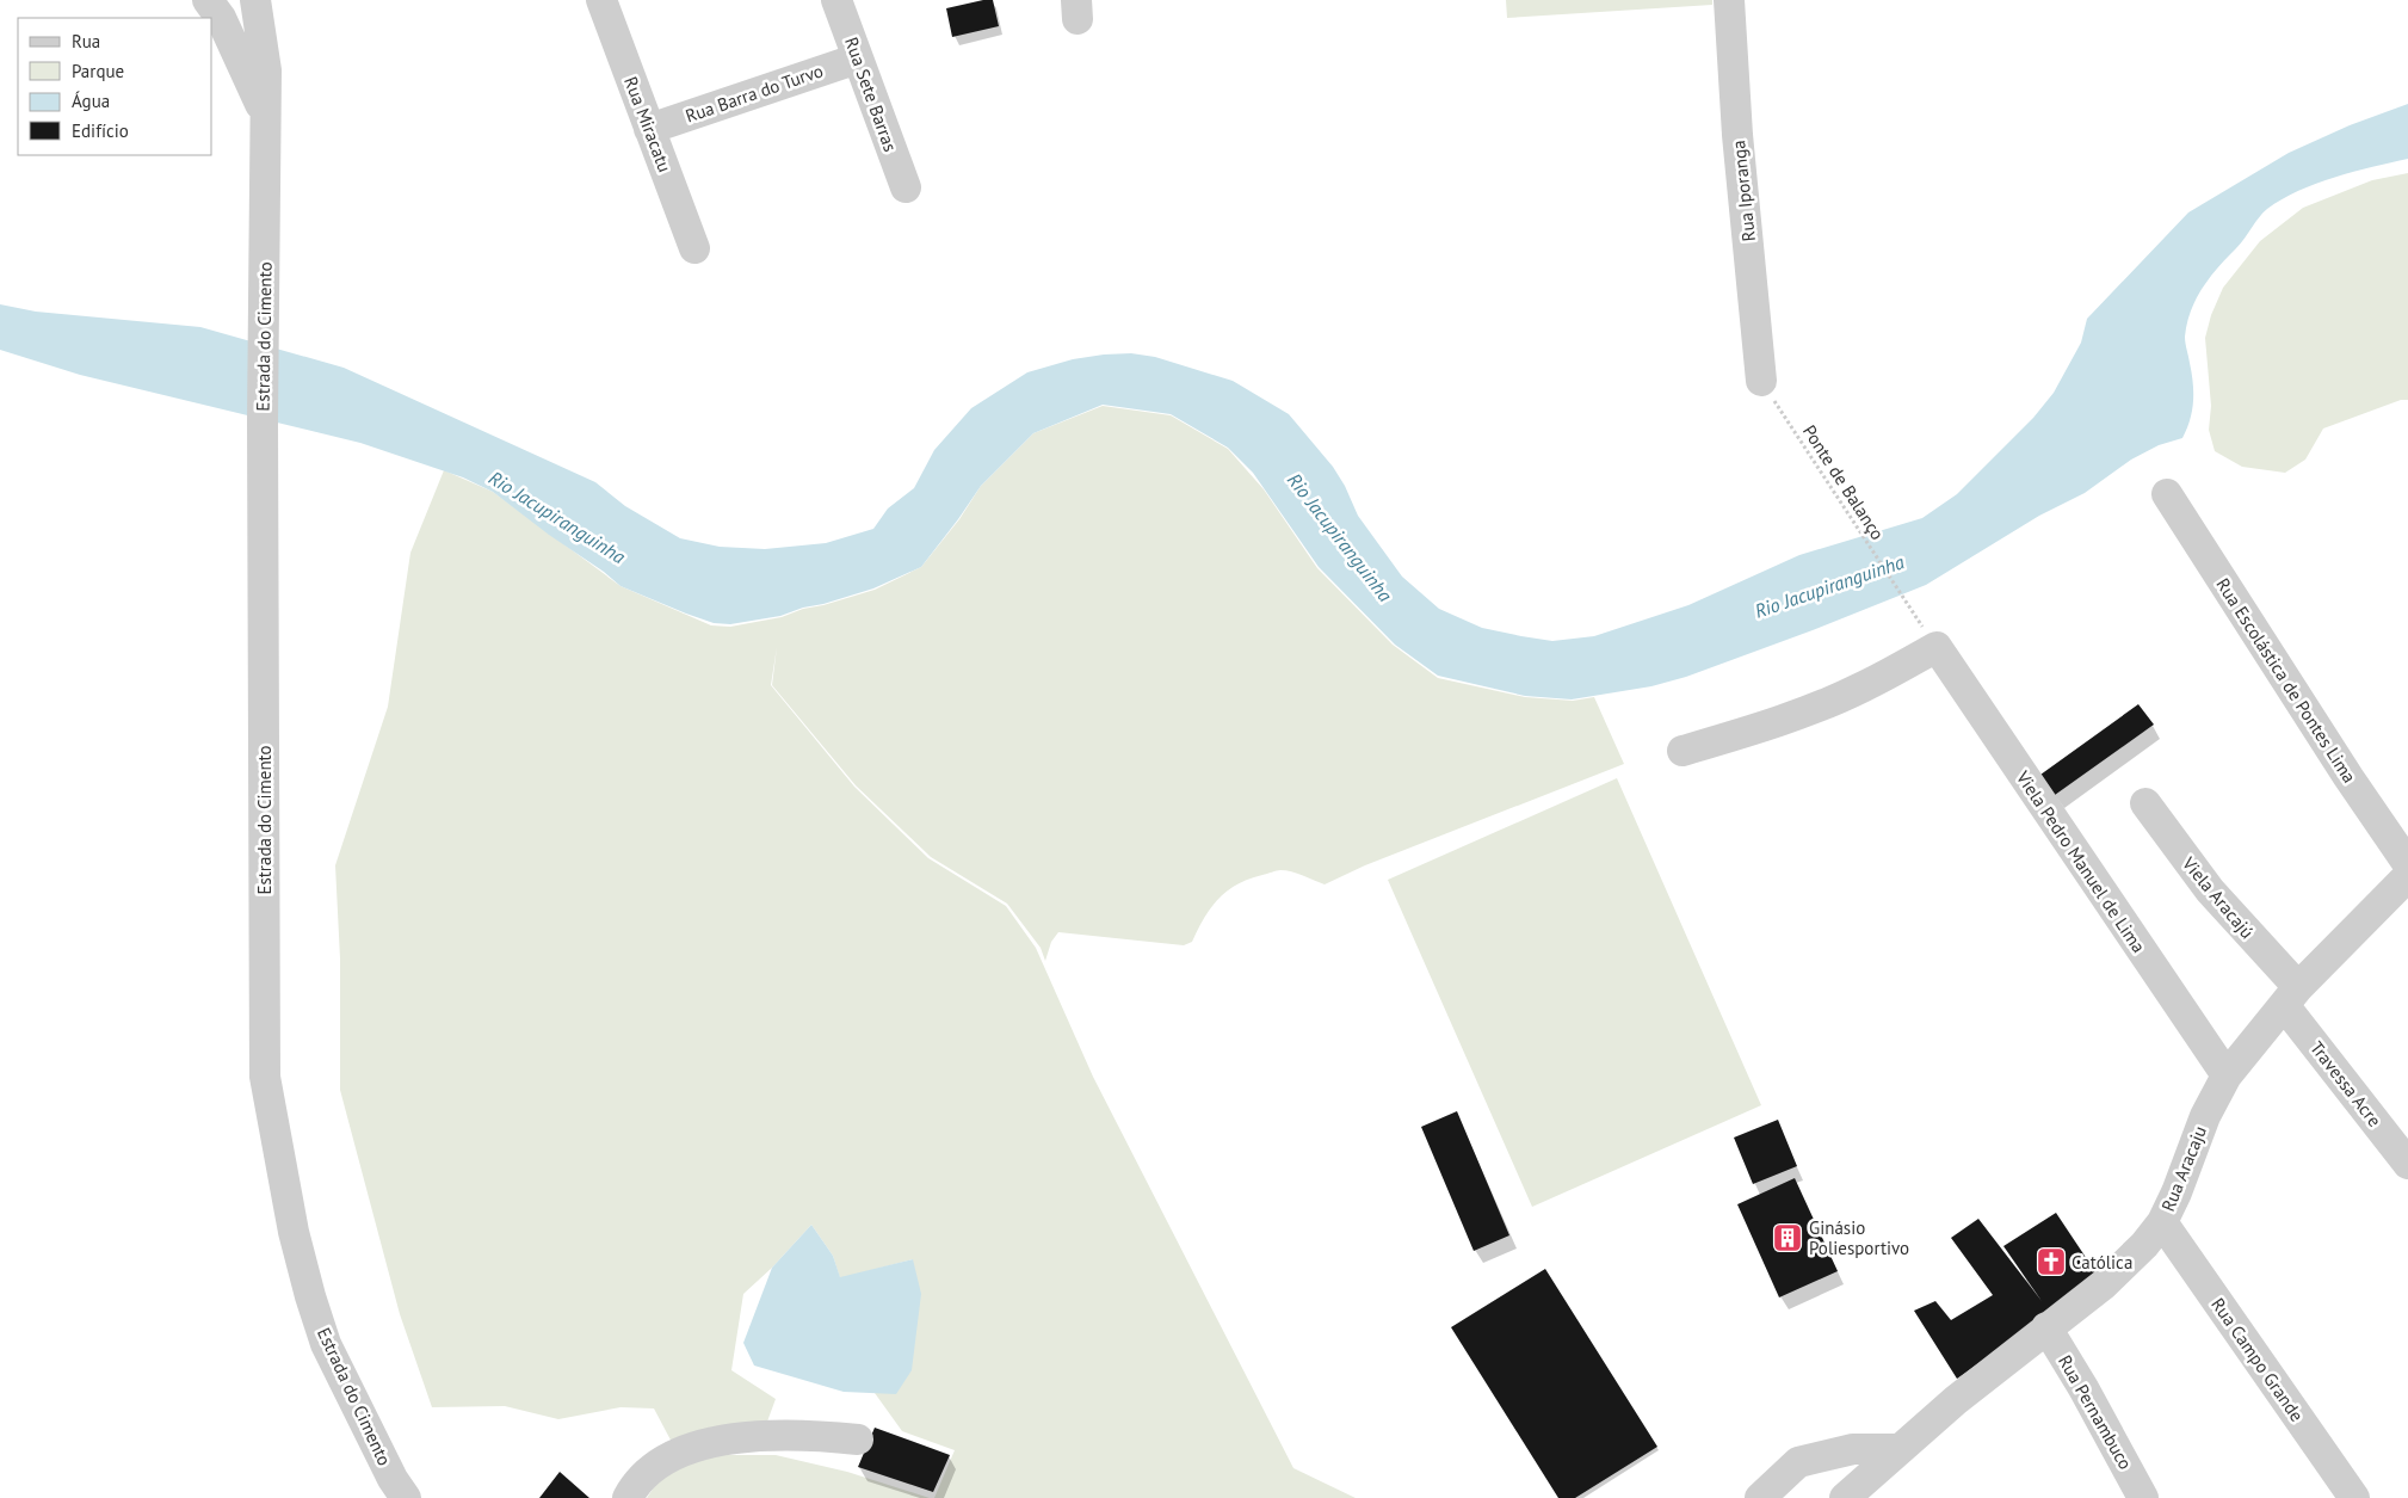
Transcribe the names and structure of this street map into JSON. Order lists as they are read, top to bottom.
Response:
{
  "streets": {
    "street": [
      "Rua Barra do Turvo",
      "Rua Sete Barras",
      "Rua Miracatu",
      "Rua Iporanga",
      "Estrada do Cimento",
      "Rua Escolástica de Pontes Lima",
      "Viela Pedro Manuel de Lima",
      "Viela Aracajú",
      "Travessa Acre",
      "Rua Aracaju",
      "Rua Campo Grande",
      "Rua Pernambuco"
    ],
    "path": ["Ponte de Balanço"]
  },
  "crossings": [
    ["Rua Barra do Turvo", "Rua Sete Barras"],
    ["Rua Barra do Turvo", "Rua Miracatu"],
    ["Rua Iporanga", "Ponte de Balanço"],
    ["Ponte de Balanço", "Viela Pedro Manuel de Lima"],
    ["Viela Pedro Manuel de Lima", "Rua Aracaju"],
    ["Viela Aracajú", "Travessa Acre"],
    ["Viela Aracajú", "Rua Aracaju"],
    ["Travessa Acre", "Rua Aracaju"],
    ["Rua Aracaju", "Rua Campo Grande"],
    ["Rua Aracaju", "Rua Pernambuco"]
  ],
  "water": ["Rio Jacupiranguinha"],
  "places": {
    "building": ["Ginásio Poliesportivo"],
    "church": ["Católica"]
  },
  "legend": [
    "Rua",
    "Parque",
    "Água",
    "Edifício"
  ]
}
